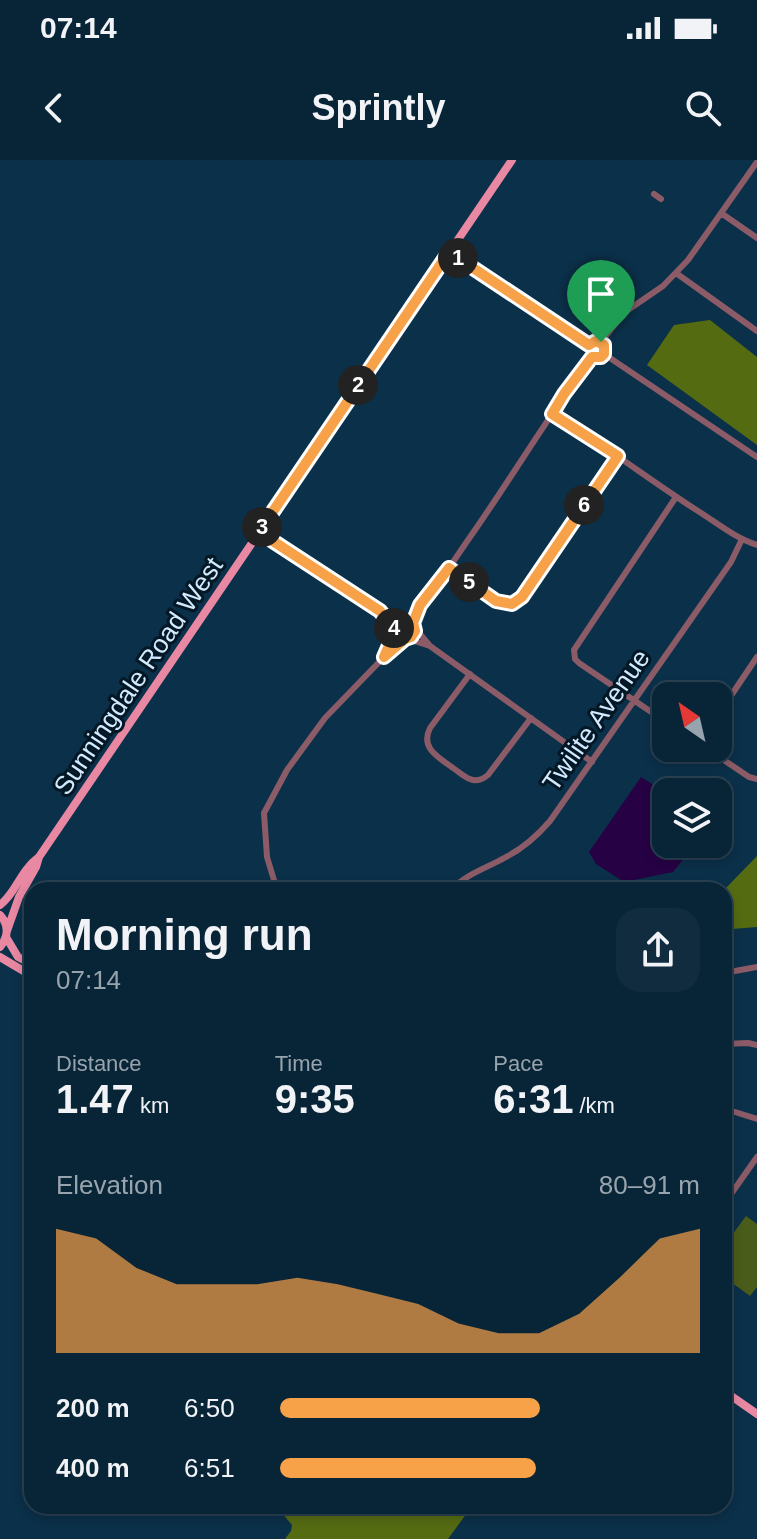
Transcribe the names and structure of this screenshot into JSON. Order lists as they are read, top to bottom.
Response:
{
  "streets": {
    "main road": ["Sunningdale Road West"],
    "street": ["Twilite Avenue"]
  },
  "north": "top left",
  "page": {
    "status": "07:14",
    "header": "Sprintly",
    "pins": [
      "1",
      "2",
      "6",
      "3",
      "5",
      "4"
    ],
    "heading": ["Morning run", "07:14"],
    "stats": [
      ["Distance", "1.47 km"],
      ["Time", "9:35"],
      ["Pace", "6:31 /km"]
    ],
    "chart": ["Elevation", "80–91 m"],
    "list": [
      {
        "name": "200 m",
        "note": "6:50"
      },
      {
        "name": "400 m",
        "note": "6:51"
      }
    ]
  }
}
